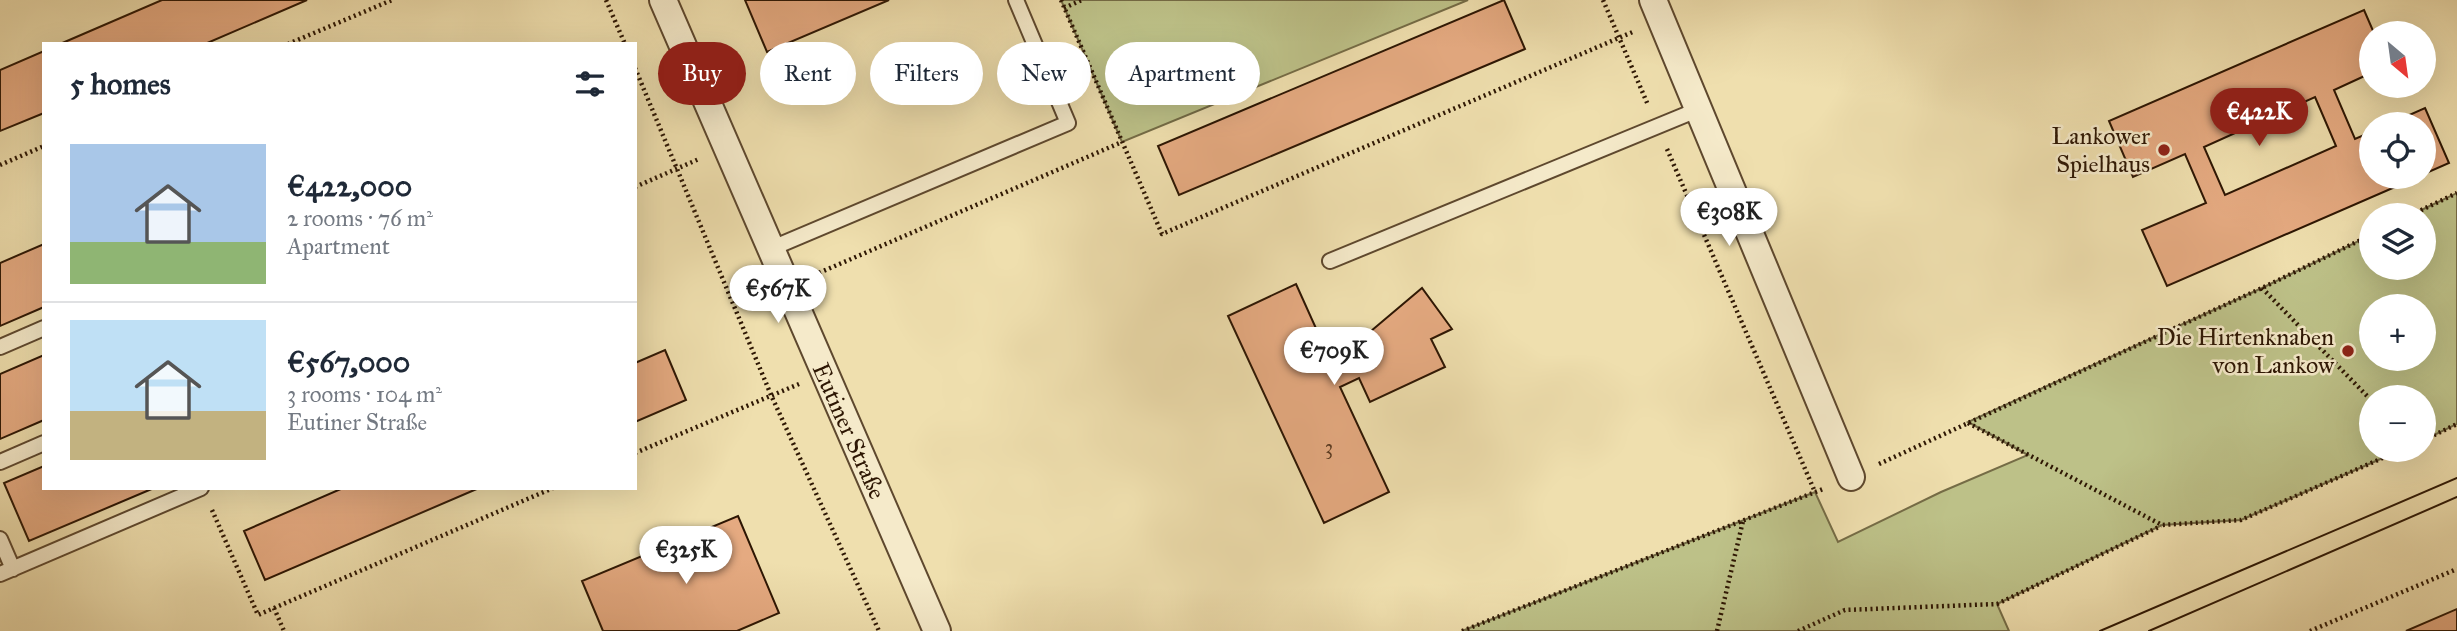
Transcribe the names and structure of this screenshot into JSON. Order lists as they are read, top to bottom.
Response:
{
  "streets": {
    "street": ["Eutiner Straße"]
  },
  "places": ["Lankower Spielhaus", "Die Hirtenknaben von Lankow"],
  "house_numbers": ["3"],
  "north": "bottom right",
  "page": {
    "map_buttons": ["+", "−"],
    "chip": [
      "Buy",
      "Rent",
      "Filters",
      "New",
      "Apartment"
    ],
    "heading": "5 homes",
    "price": [
      "€422K",
      "€308K",
      "€567K",
      "€709K",
      "€325K"
    ],
    "list": [
      {
        "name": "€422,000",
        "note": "2 rooms · 76 m² · Apartment"
      },
      {
        "name": "€567,000",
        "note": "3 rooms · 104 m² · Eutiner Straße"
      }
    ]
  }
}
